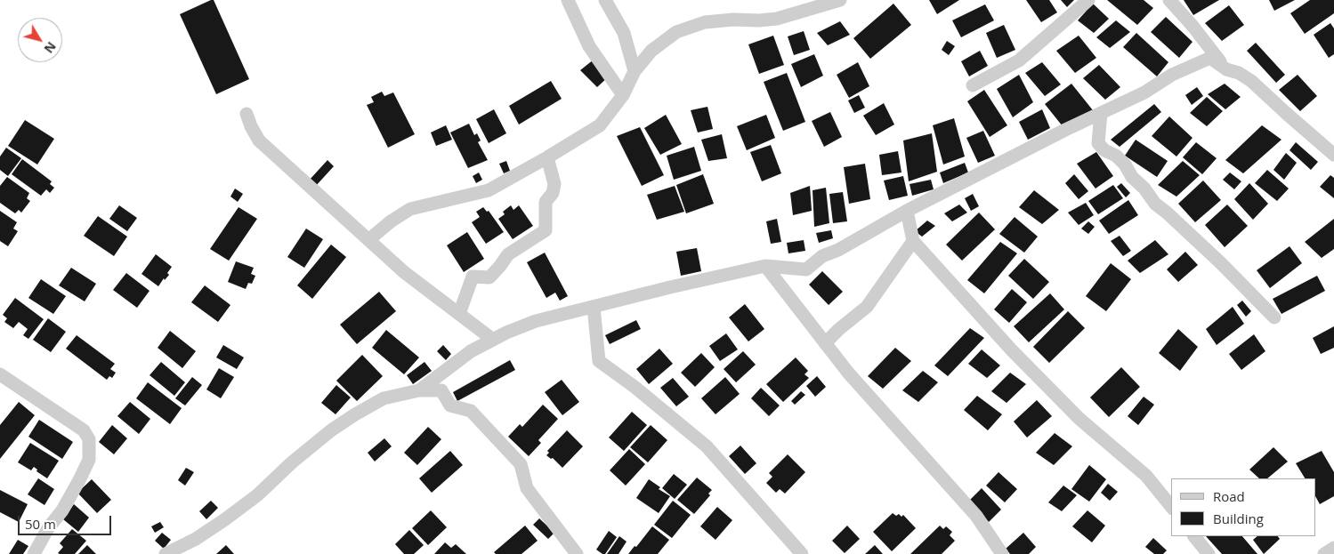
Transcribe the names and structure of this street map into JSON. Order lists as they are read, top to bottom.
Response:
{
  "legend": ["Road", "Building"],
  "scale_bar": "50 m",
  "north": "bottom right"
}
